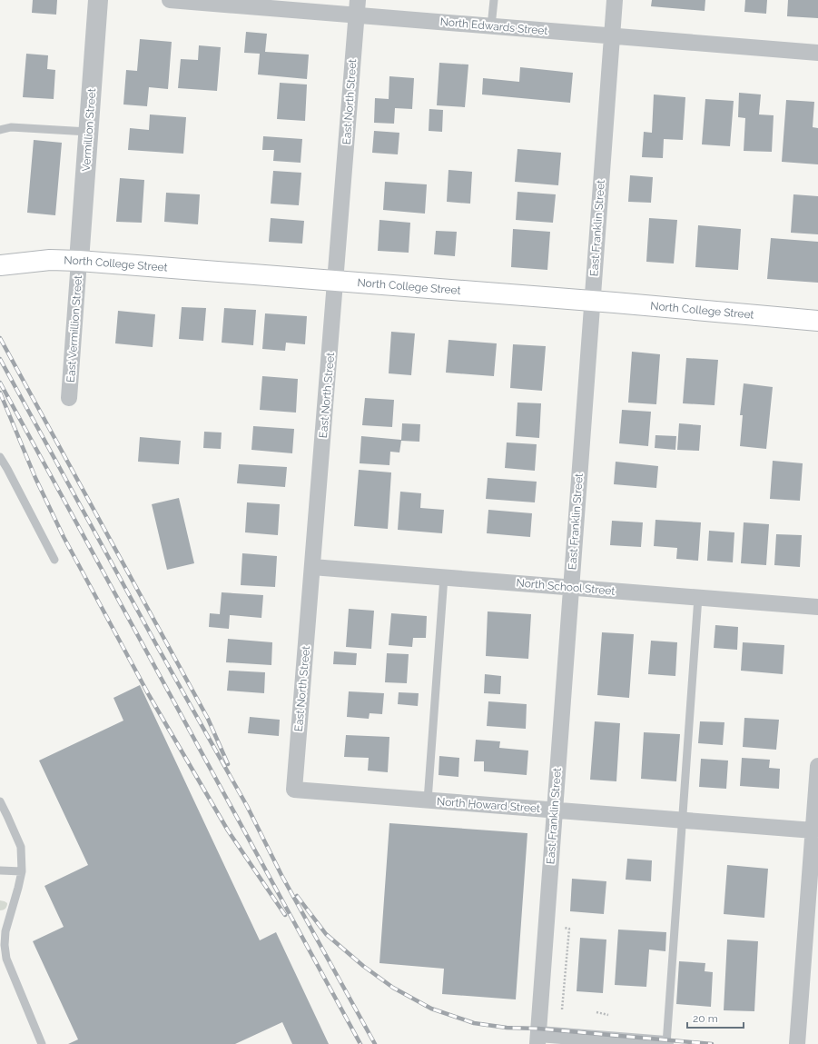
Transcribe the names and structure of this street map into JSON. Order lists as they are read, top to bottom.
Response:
{
  "streets": {
    "main road": ["North College Street"],
    "street": [
      "North Edwards Street",
      "East North Street",
      "Vermillion Street",
      "East Franklin Street",
      "East Vermillion Street",
      "North School Street",
      "North Howard Street"
    ]
  },
  "crossings": [
    ["North Edwards Street", "East North Street"],
    ["North Edwards Street", "East Franklin Street"],
    ["East North Street", "North College Street"],
    ["East North Street", "North School Street"],
    ["East North Street", "North Howard Street"],
    ["Vermillion Street", "North College Street"],
    ["Vermillion Street", "East Vermillion Street"],
    ["East Franklin Street", "North College Street"],
    ["East Franklin Street", "North School Street"],
    ["East Franklin Street", "North Howard Street"],
    ["North College Street", "East Vermillion Street"]
  ],
  "scale_bar": "20 m"
}
